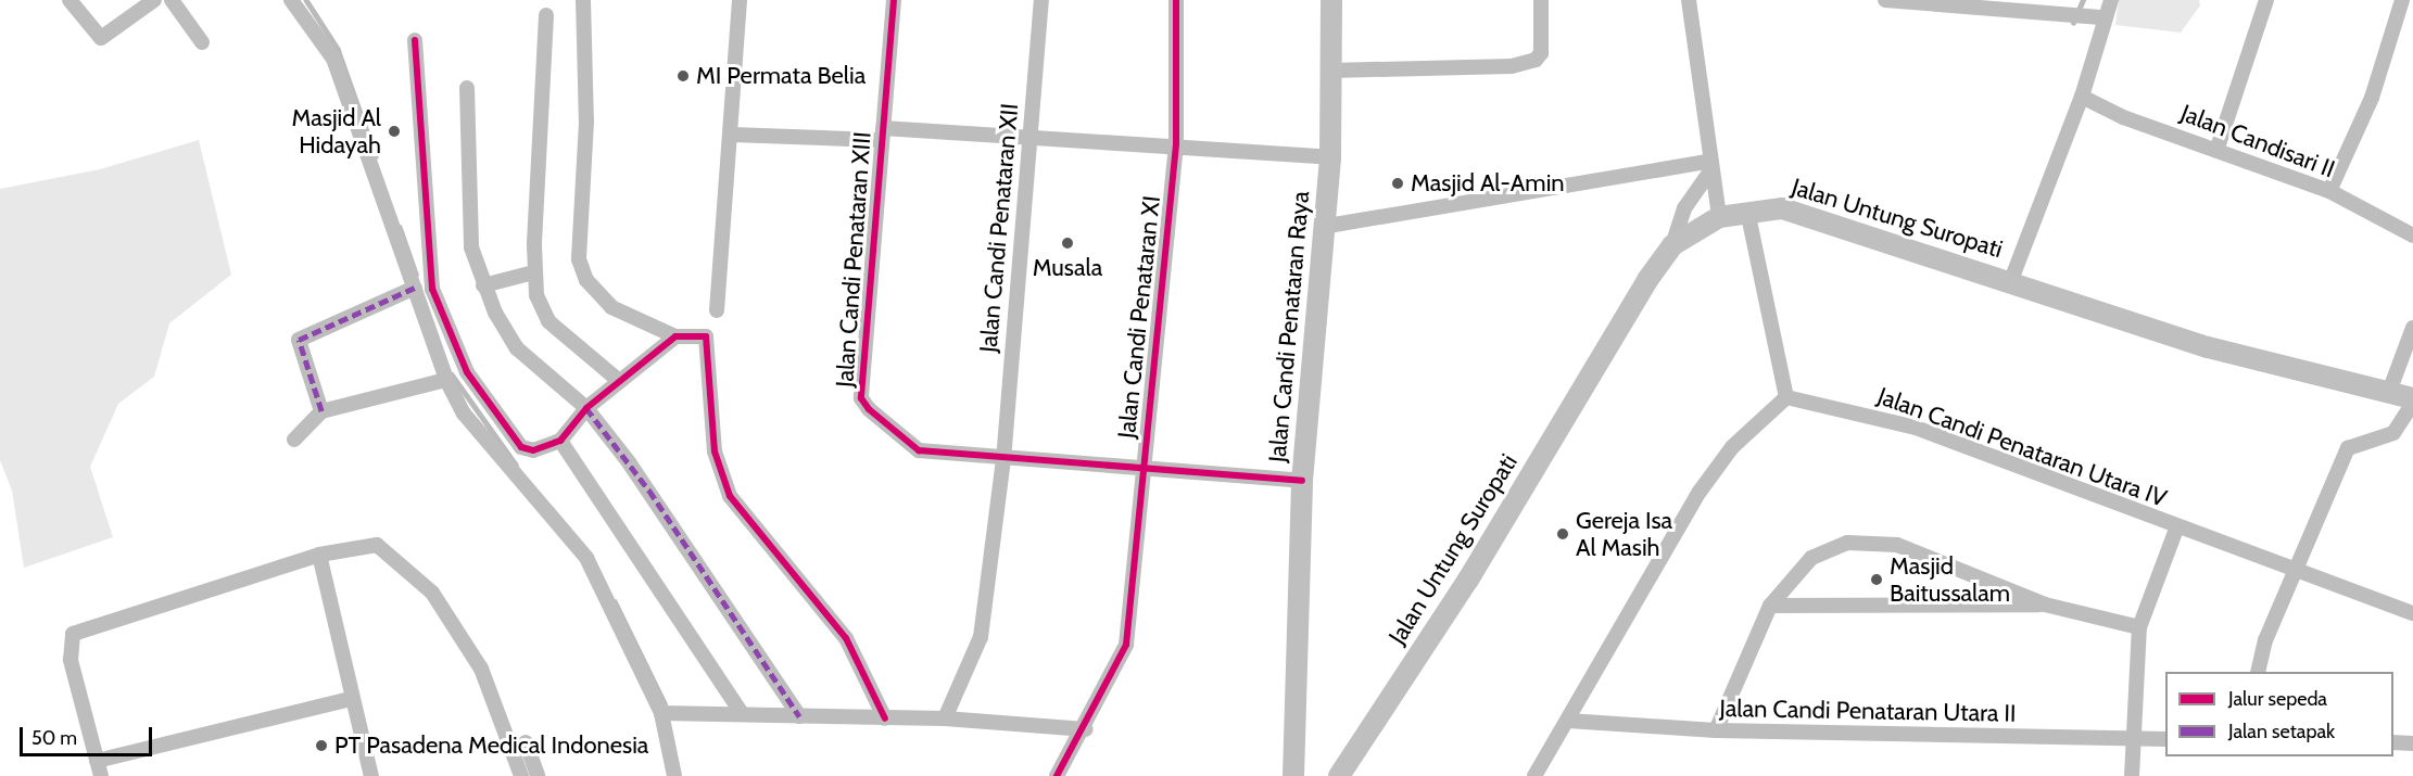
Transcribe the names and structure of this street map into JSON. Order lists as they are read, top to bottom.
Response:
{
  "streets": {
    "main road": ["Jalan Untung Suropati", "Jalan Candi Penataran Raya"],
    "street": [
      "Jalan Candisari II",
      "Jalan Candi Penataran XII",
      "Jalan Candi Penataran XIII",
      "Jalan Candi Penataran XI",
      "Jalan Candi Penataran Utara IV",
      "Jalan Candi Penataran Utara II"
    ]
  },
  "crossings": [
    ["Jalan Candi Penataran XII", "Jalan Candi Penataran XIII"]
  ],
  "places": [
    "MI Permata Belia",
    "Masjid Al Hidayah",
    "Masjid Al-Amin",
    "Musala",
    "Gereja Isa Al Masih",
    "Masjid Baitussalam",
    "PT Pasadena Medical Indonesia"
  ],
  "legend": ["Jalur sepeda", "Jalan setapak"],
  "scale_bar": "50 m"
}
